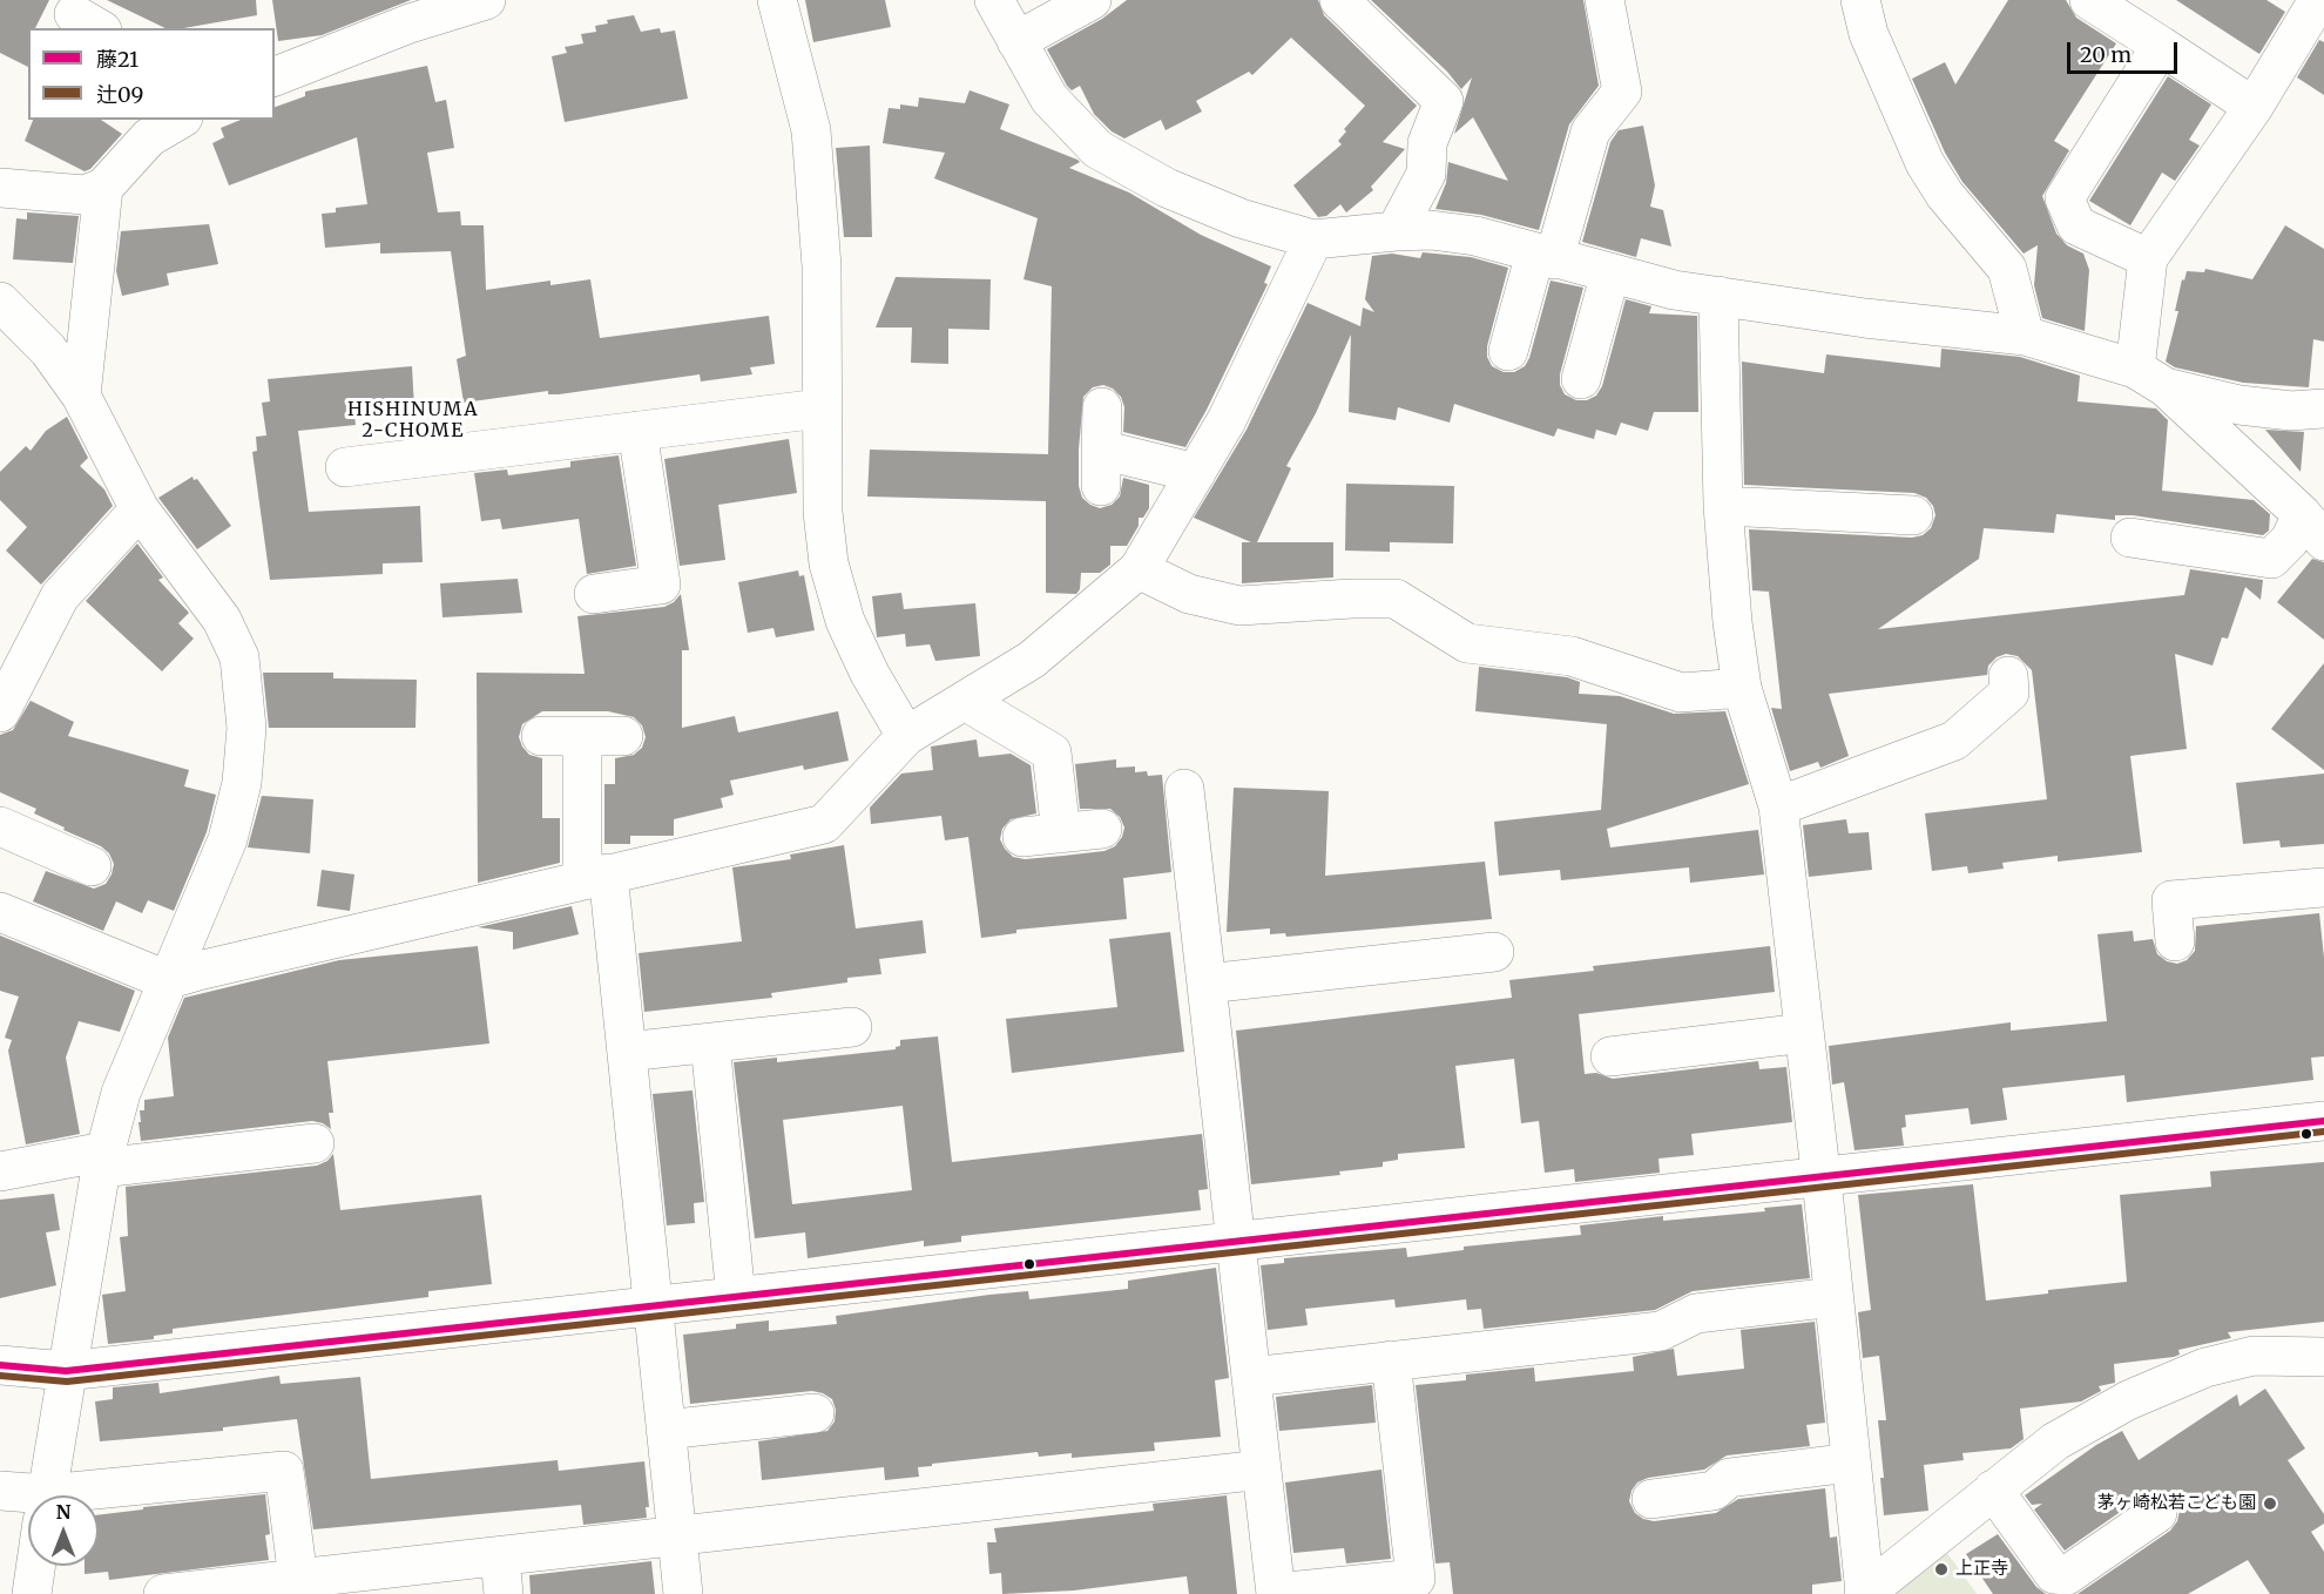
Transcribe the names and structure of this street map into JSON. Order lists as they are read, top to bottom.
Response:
{
  "districts": ["HISHINUMA 2-CHOME"],
  "places": ["茅ヶ崎松若こども園", "上正寺"],
  "lines": ["transit line 藤21", "transit line 辻09"],
  "legend": ["藤21", "辻09"],
  "scale_bar": "20 m",
  "north": "top"
}
